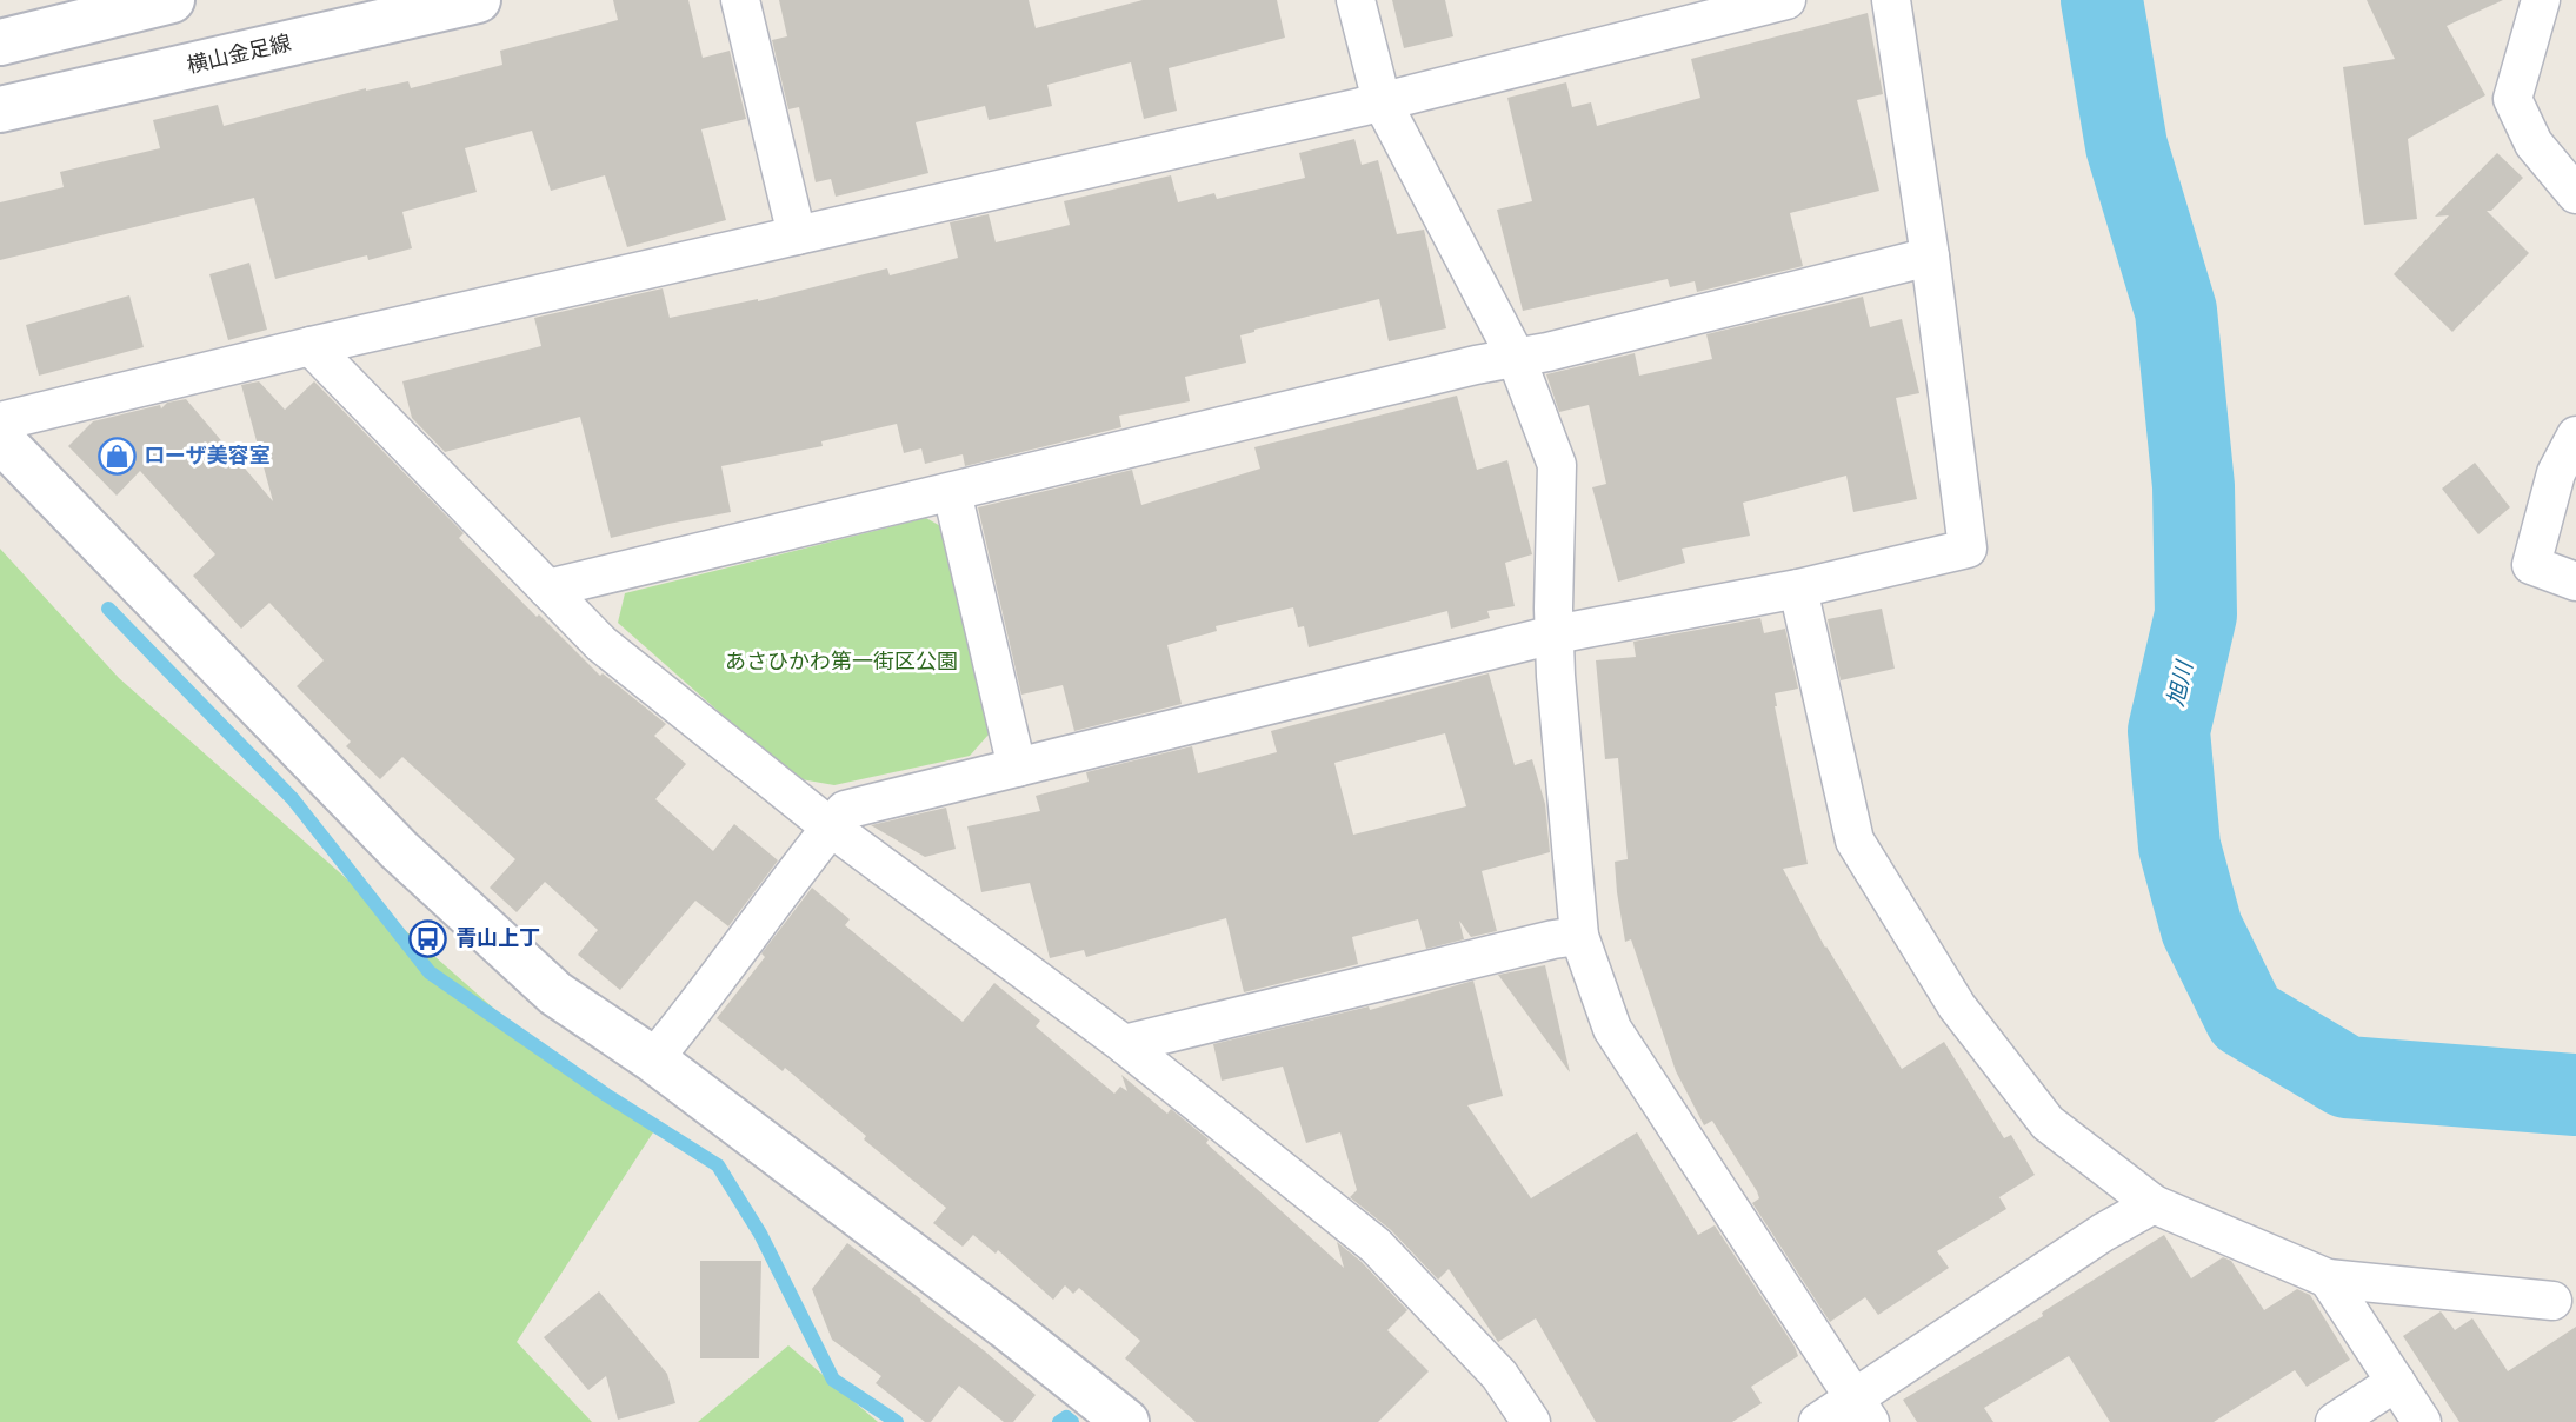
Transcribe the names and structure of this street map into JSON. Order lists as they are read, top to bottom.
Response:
{
  "streets": {
    "street": ["横山金足線"]
  },
  "water": ["旭川"],
  "parks": ["あさひかわ第一街区公園"],
  "places": {
    "shop": ["ローザ美容室"],
    "bus stop": ["青山上丁"]
  }
}
